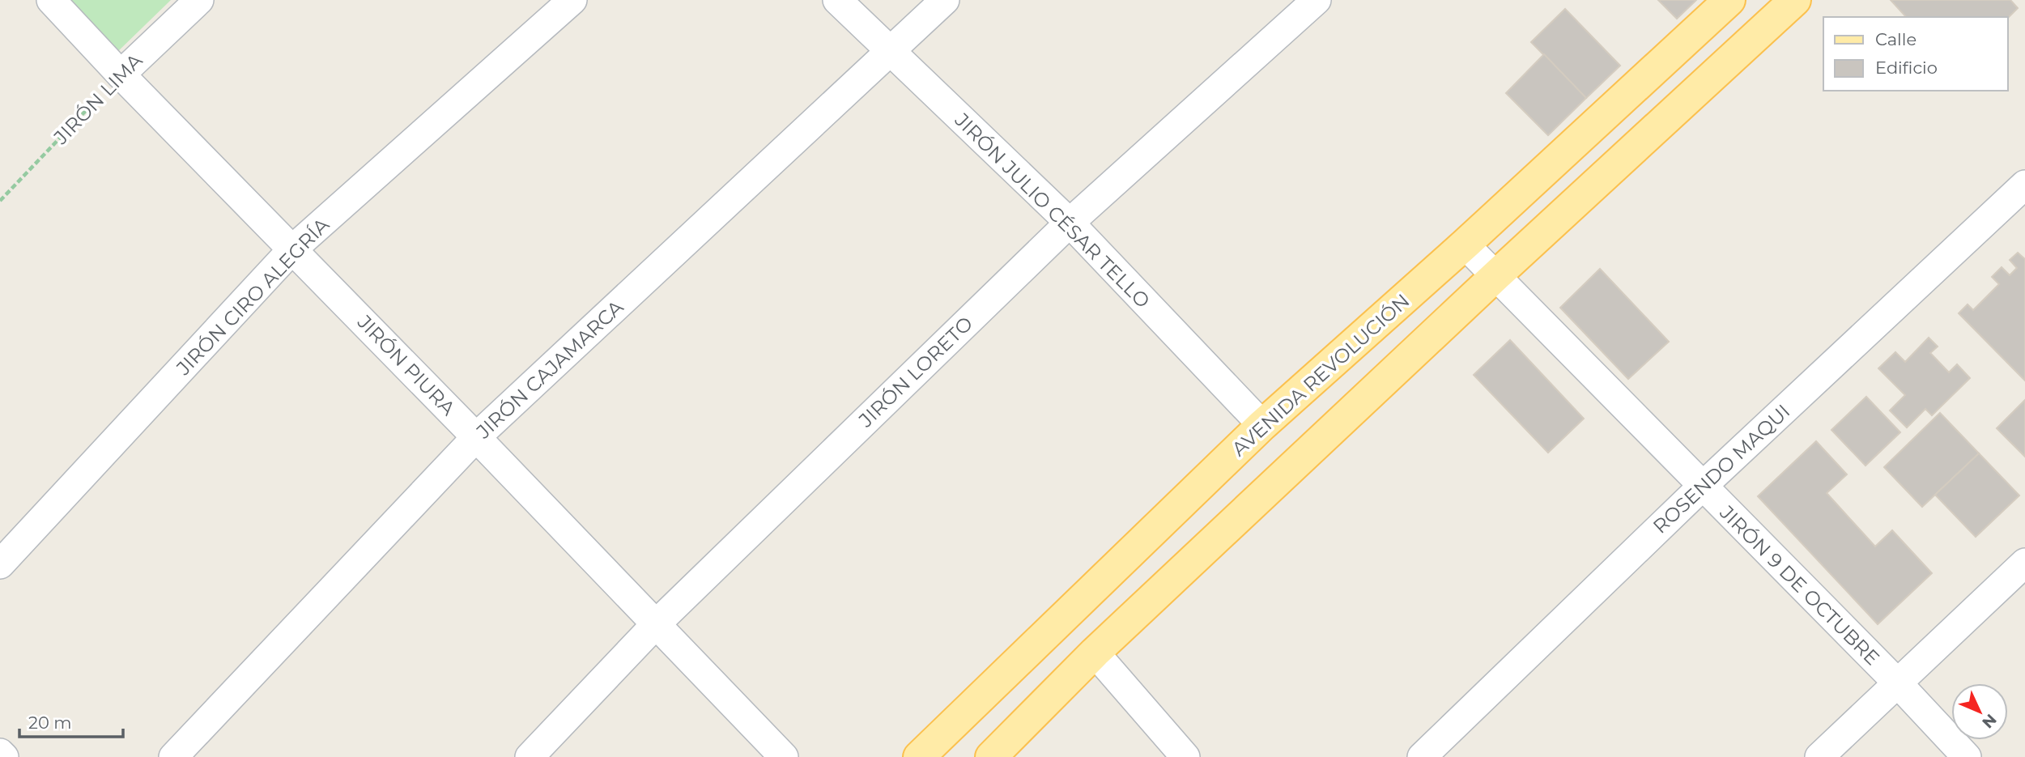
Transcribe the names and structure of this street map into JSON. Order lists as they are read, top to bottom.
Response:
{
  "streets": {
    "main road": ["AVENIDA REVOLUCIÓN"],
    "street": [
      "JIRÓN LIMA",
      "JIRÓN JULIO CÉSAR TELLO",
      "JIRÓN CIRO ALEGRÍA",
      "JIRÓN PIURA",
      "JIRÓN CAJAMARCA",
      "JIRÓN LORETO",
      "ROSENDO MAQUI",
      "JIRÓN 9 DE OCTUBRE"
    ]
  },
  "crossings": [
    ["JIRÓN LIMA", "JIRÓN PIURA"],
    ["JIRÓN JULIO CÉSAR TELLO", "JIRÓN CAJAMARCA"],
    ["JIRÓN JULIO CÉSAR TELLO", "JIRÓN LORETO"],
    ["JIRÓN JULIO CÉSAR TELLO", "AVENIDA REVOLUCIÓN"],
    ["JIRÓN CIRO ALEGRÍA", "JIRÓN PIURA"],
    ["JIRÓN PIURA", "JIRÓN CAJAMARCA"],
    ["JIRÓN PIURA", "JIRÓN LORETO"],
    ["AVENIDA REVOLUCIÓN", "JIRÓN 9 DE OCTUBRE"],
    ["ROSENDO MAQUI", "JIRÓN 9 DE OCTUBRE"]
  ],
  "legend": ["Calle", "Edificio"],
  "scale_bar": "20 m",
  "north": "bottom right"
}
